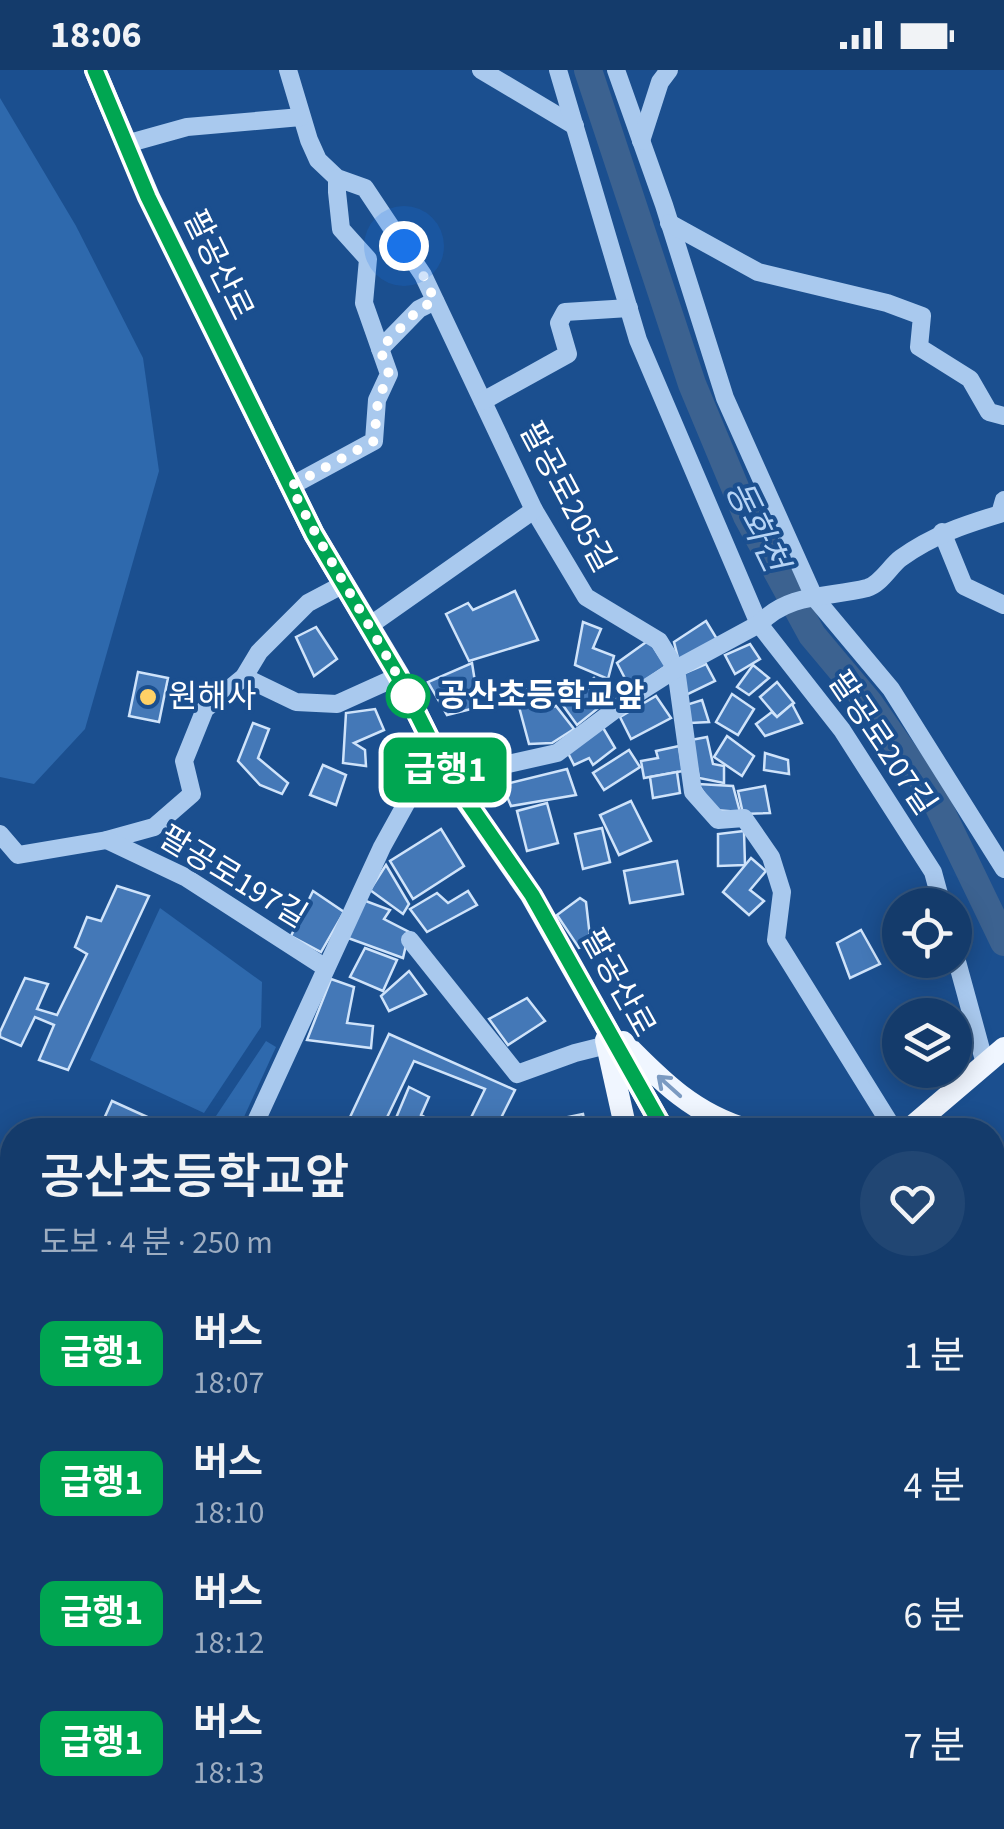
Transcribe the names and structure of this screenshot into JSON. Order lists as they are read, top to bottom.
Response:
{
  "streets": {
    "main road": ["팔공산로"],
    "street": ["팔공로205길", "팔공로207길", "팔공로197길"]
  },
  "crossings": [
    ["팔공산로", "팔공로197길"]
  ],
  "water": ["동화천"],
  "places": ["공산초등학교앞", "원해사"],
  "lines": ["bus line 급행1"],
  "page": {
    "status": "18:06",
    "on_map": "급행1",
    "heading": ["공산초등학교앞", "도보 · 4 분 · 250 m"],
    "list": [
      {
        "mark": "급행1",
        "name": "버스",
        "note": "18:07",
        "value": "1 분"
      },
      {
        "mark": "급행1",
        "name": "버스",
        "note": "18:10",
        "value": "4 분"
      },
      {
        "mark": "급행1",
        "name": "버스",
        "note": "18:12",
        "value": "6 분"
      },
      {
        "mark": "급행1",
        "name": "버스",
        "note": "18:13",
        "value": "7 분"
      }
    ]
  }
}
